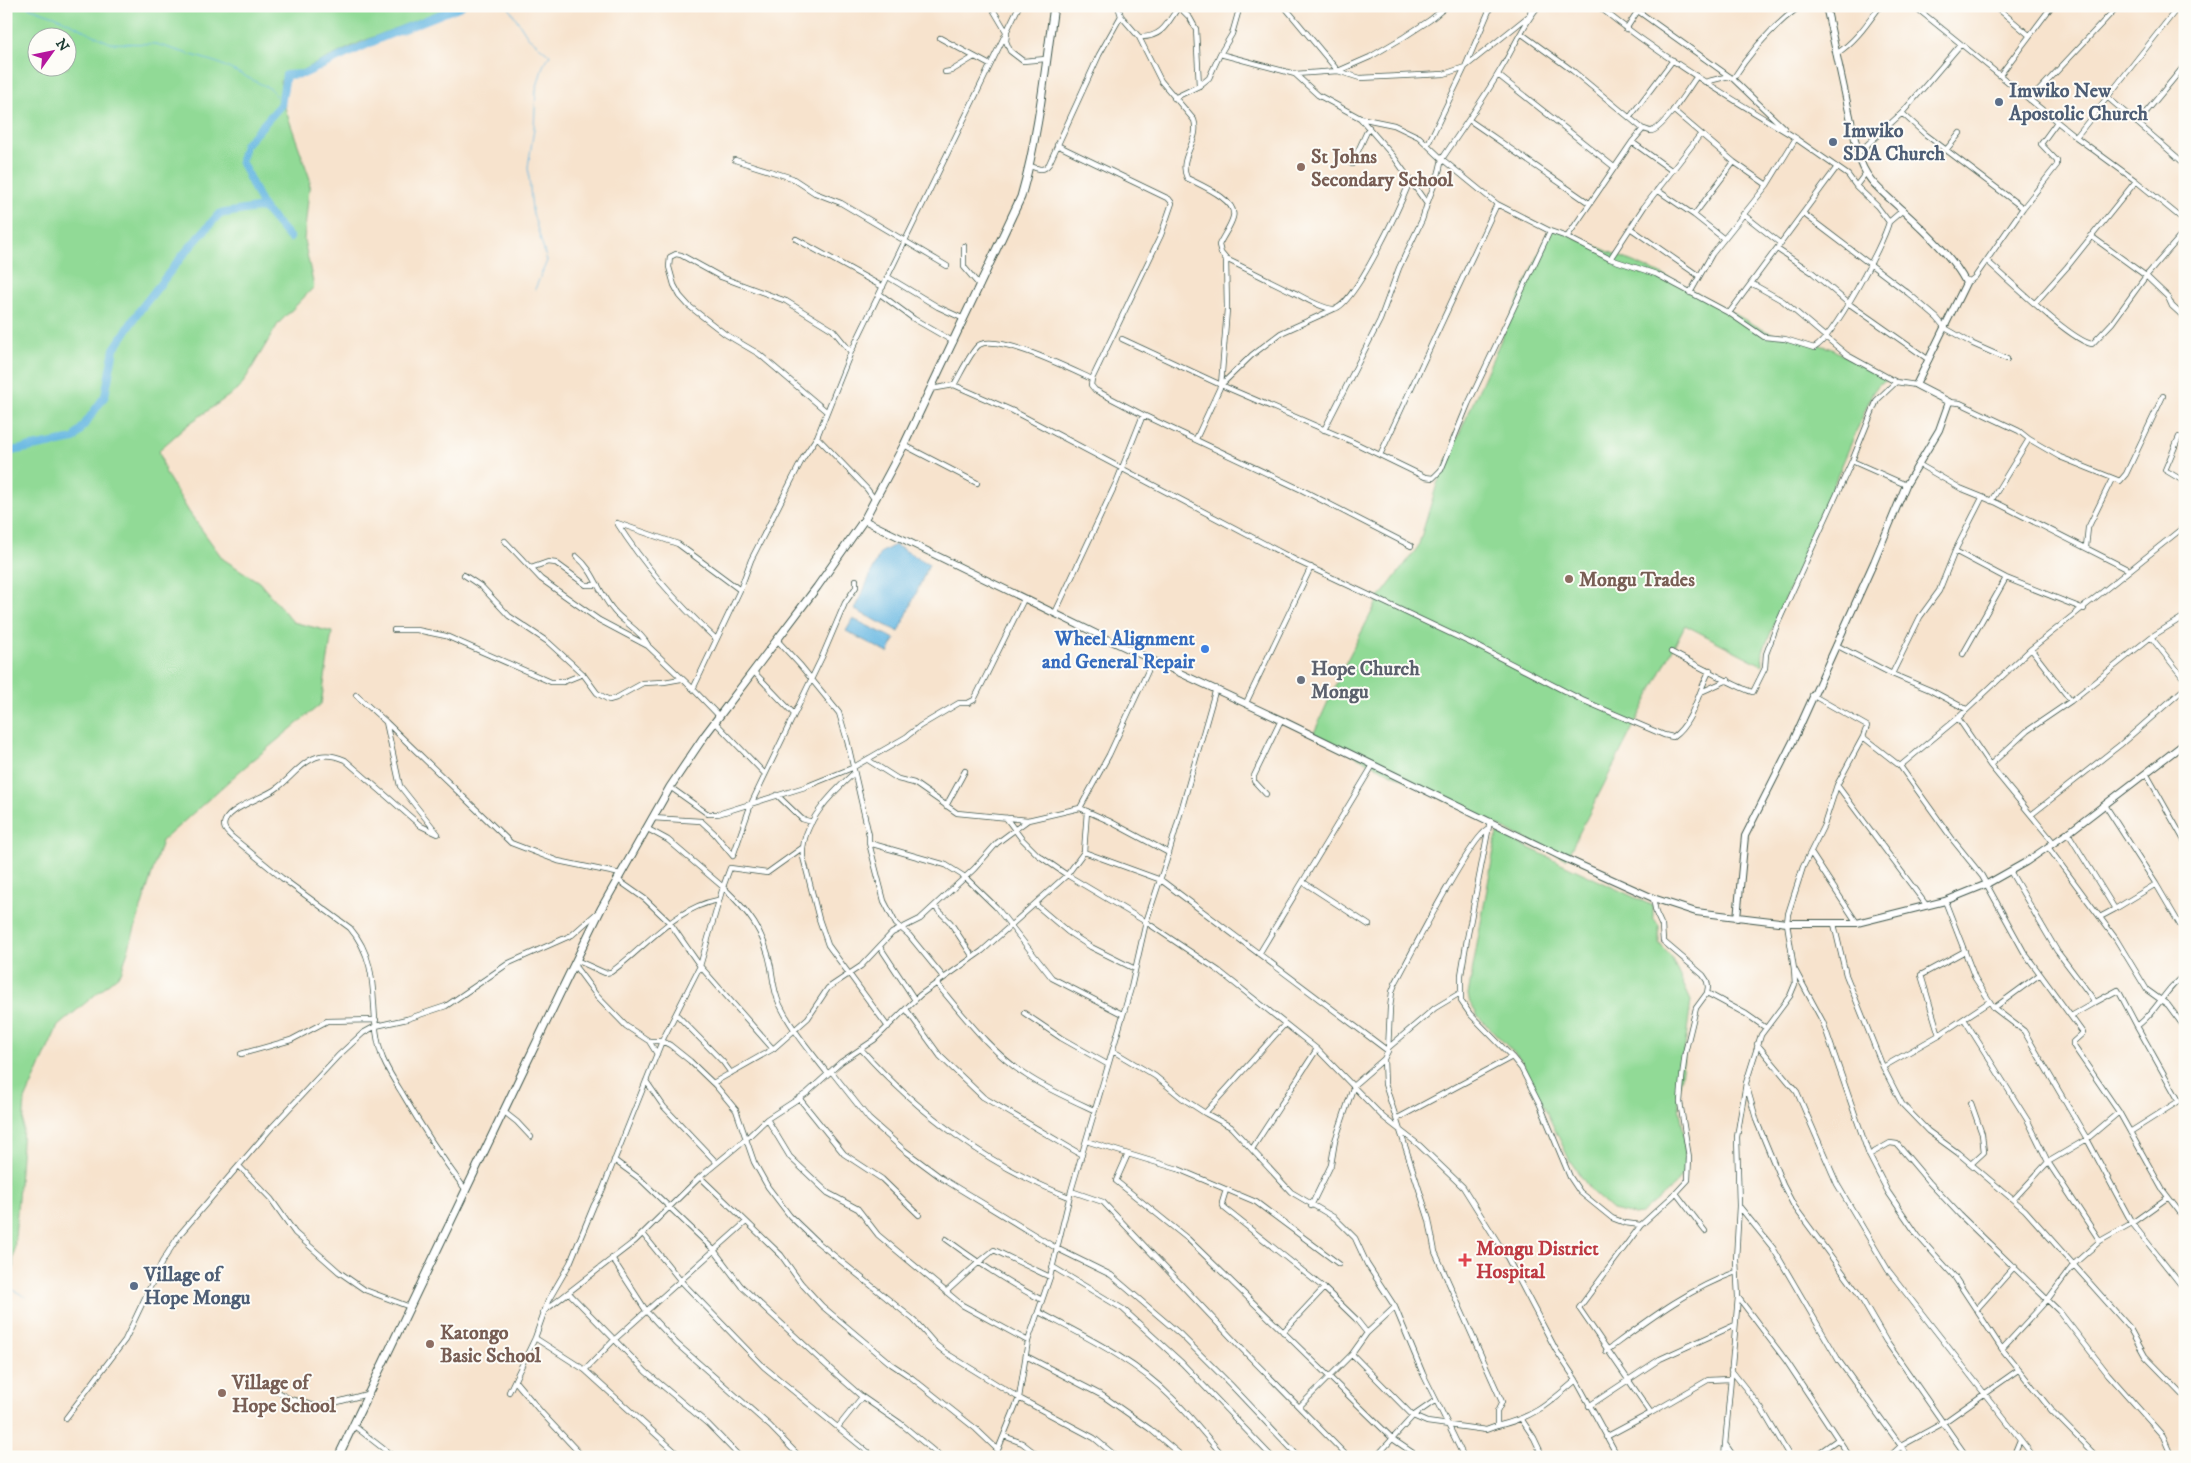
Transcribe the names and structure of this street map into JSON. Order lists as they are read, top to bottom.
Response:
{
  "places": {
    "other": [
      "Imwiko New Apostolic Church",
      "Imwiko SDA Church",
      "St Johns Secondary School",
      "Mongu Trades",
      "Wheel Alignment and General Repair",
      "Hope Church Mongu",
      "Village of Hope Mongu",
      "Katongo Basic School",
      "Village of Hope School"
    ],
    "health": ["Mongu District Hospital"]
  },
  "north": "top right"
}
